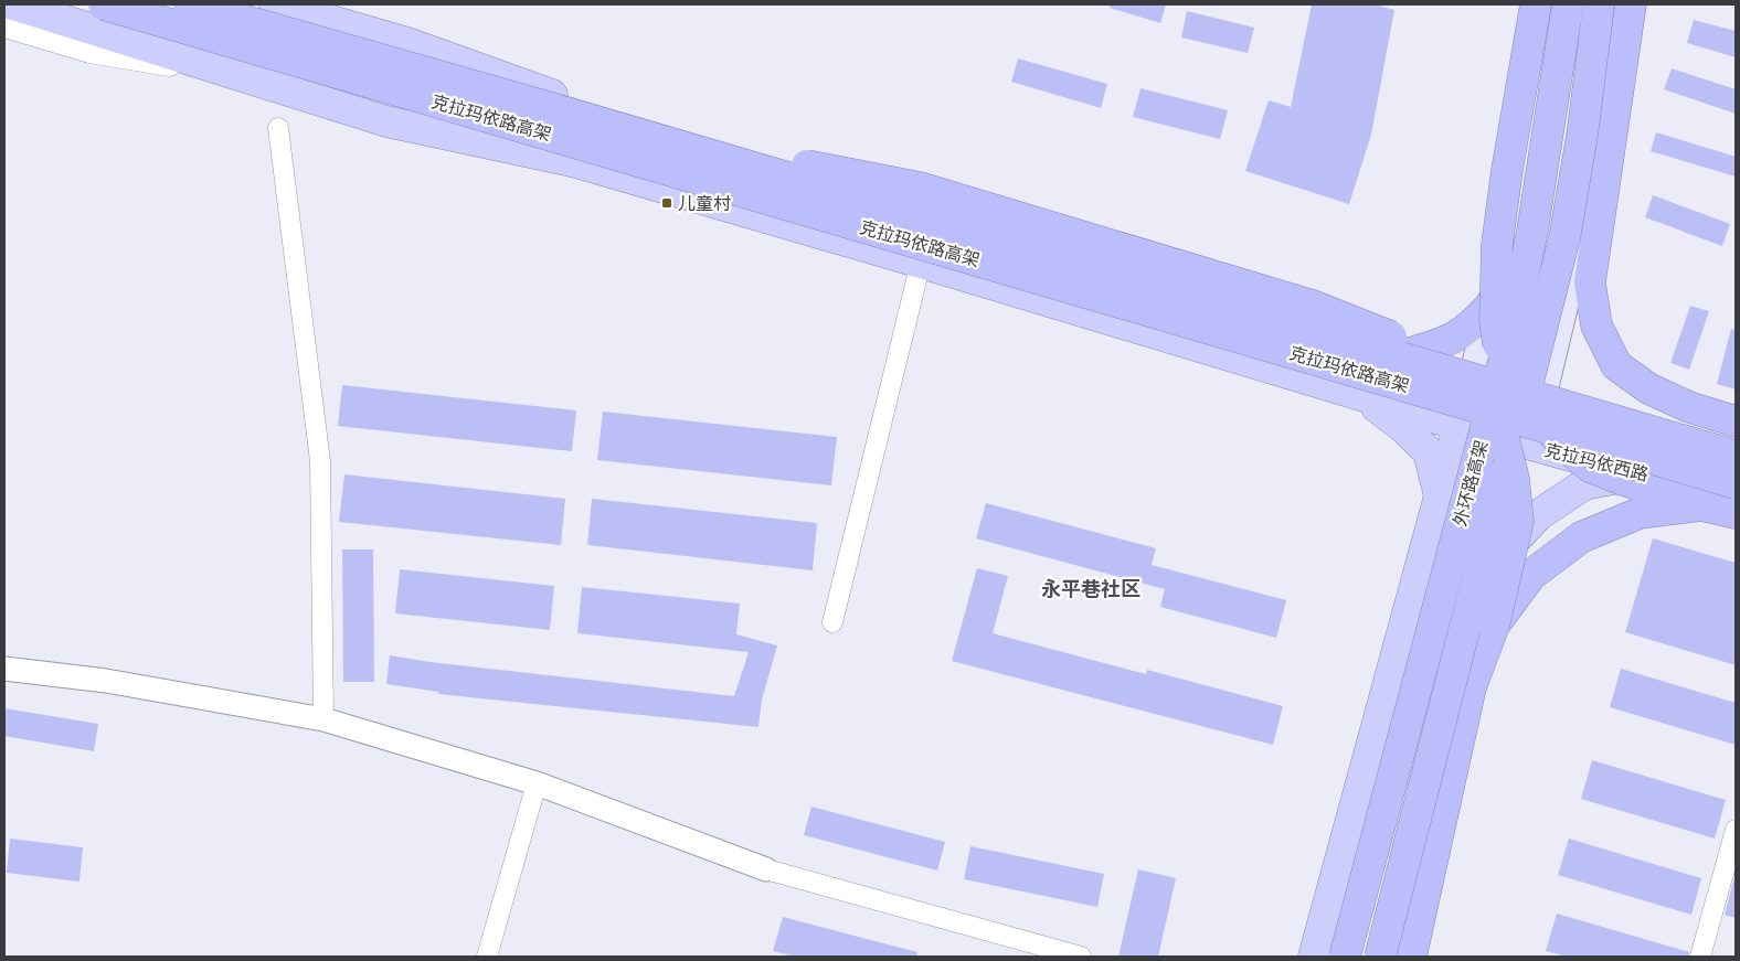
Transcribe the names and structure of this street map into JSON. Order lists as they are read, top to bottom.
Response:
{
  "streets": {
    "highway": ["克拉玛依路高架", "外环路高架"],
    "main road": ["克拉玛依西路"]
  },
  "districts": ["永平巷社区"],
  "places": {
    "transit": ["儿童村"]
  }
}
